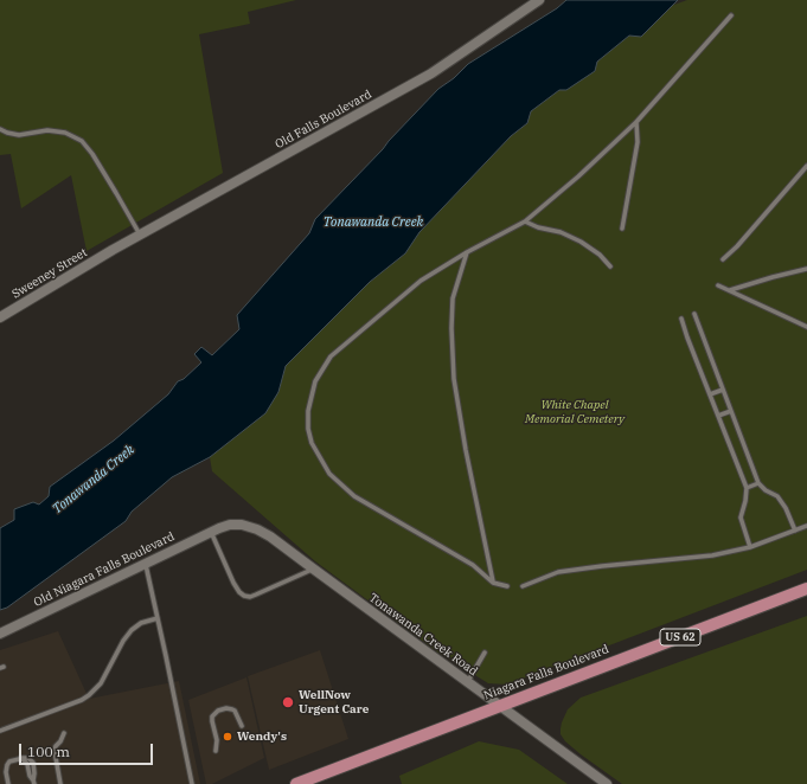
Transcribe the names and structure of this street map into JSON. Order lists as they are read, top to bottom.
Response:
{
  "streets": {
    "main road": ["US 62", "Niagara Falls Boulevard"],
    "street": [
      "Old Falls Boulevard",
      "Sweeney Street",
      "Old Niagara Falls Boulevard",
      "Tonawanda Creek Road"
    ]
  },
  "crossings": [
    ["Old Falls Boulevard", "Sweeney Street"],
    ["Old Niagara Falls Boulevard", "Tonawanda Creek Road"],
    ["Tonawanda Creek Road", "Niagara Falls Boulevard"]
  ],
  "water": ["Tonawanda Creek"],
  "parks": ["White Chapel Memorial Cemetery"],
  "places": ["WellNow Urgent Care", "Wendy's"],
  "scale_bar": "100 m"
}
